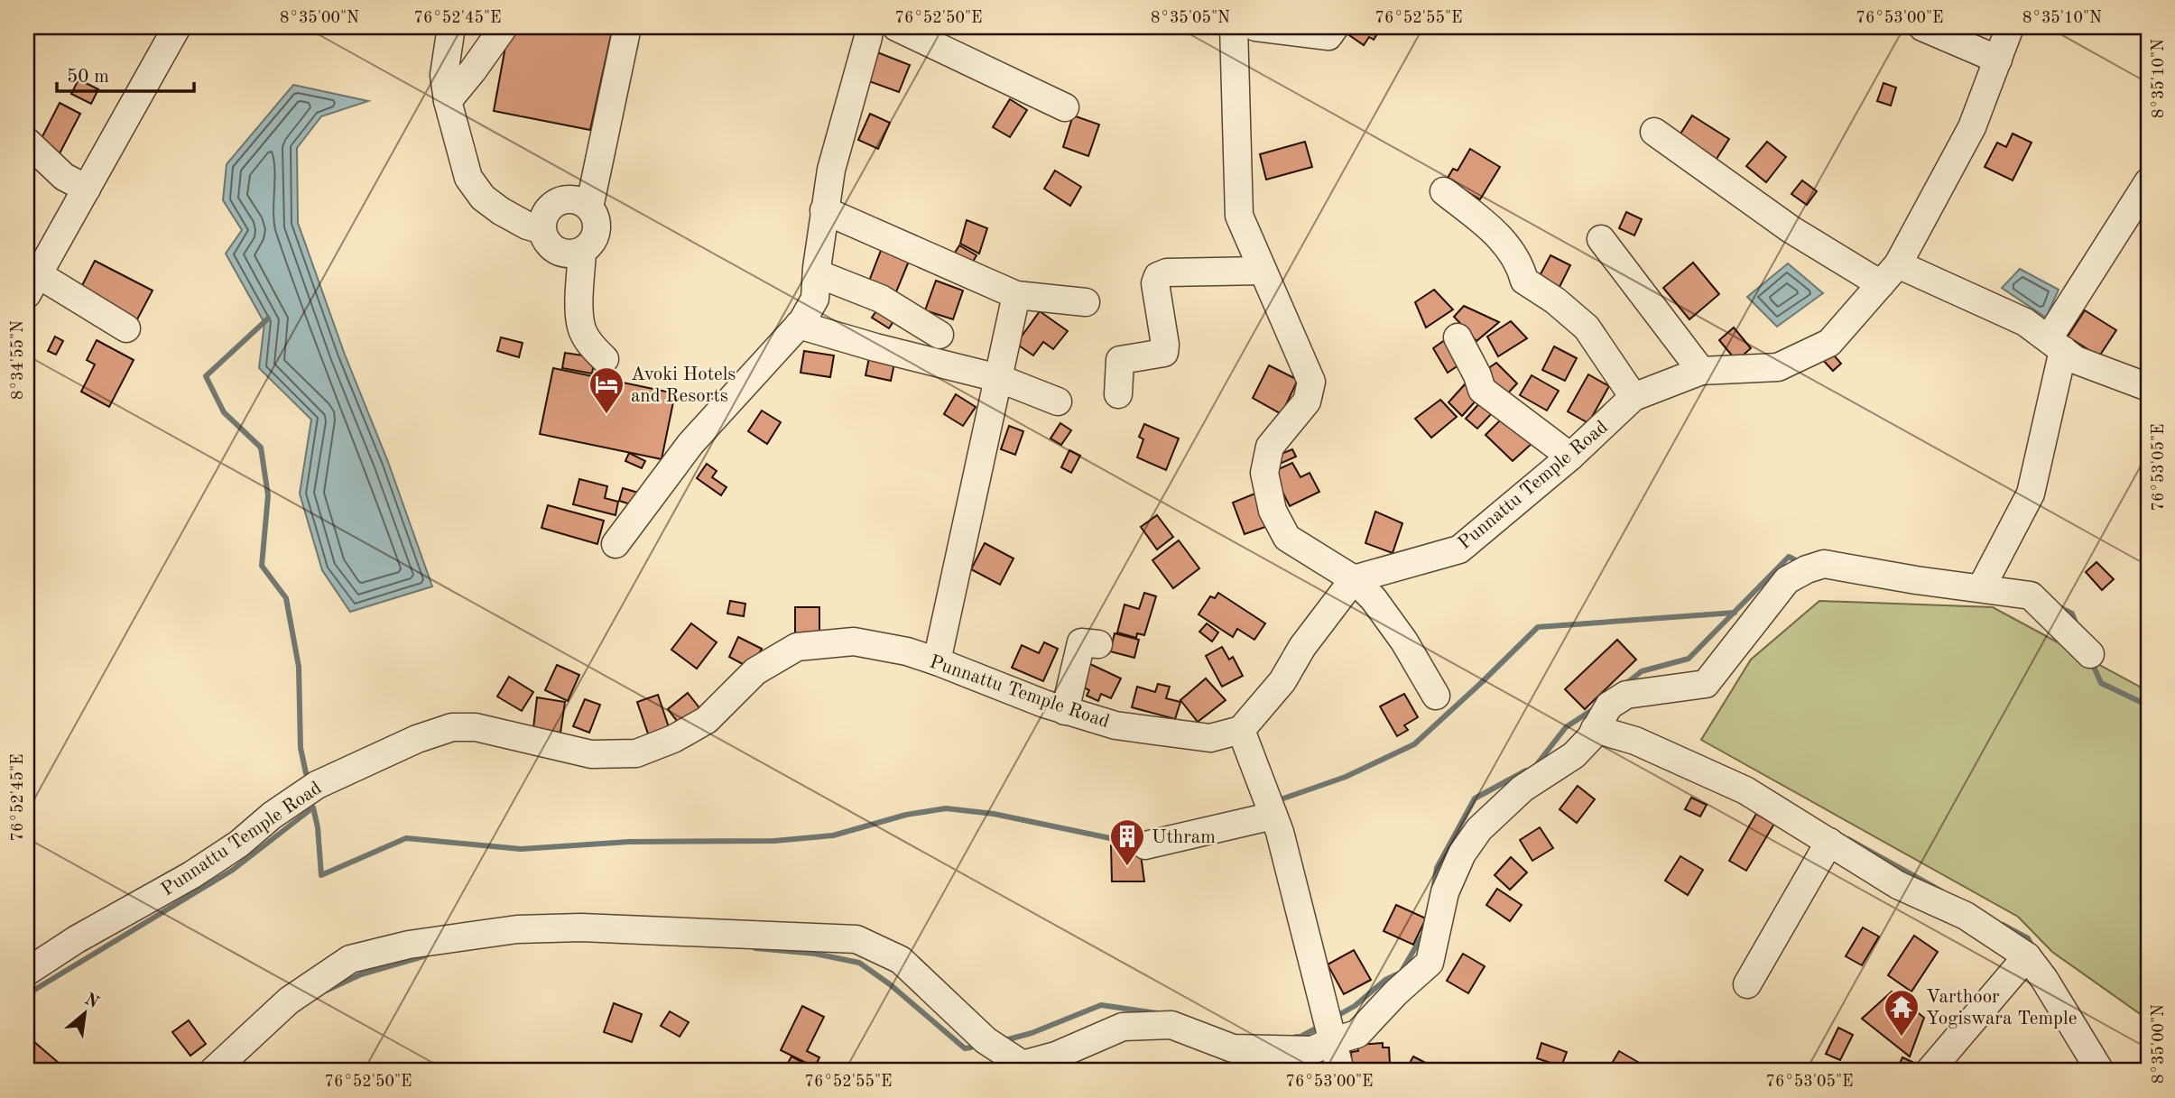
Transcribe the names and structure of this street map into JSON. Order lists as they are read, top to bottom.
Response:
{
  "streets": {
    "street": ["Punnattu Temple Road"]
  },
  "places": {
    "hotel": ["Avoki Hotels and Resorts"],
    "building": ["Uthram"],
    "temple": ["Varthoor Yogiswara Temple"]
  },
  "scale_bar": "50 m",
  "north": "top right",
  "coordinates": [
    "8°35'00\"N",
    "76°52'45\"E",
    "76°52'50\"E",
    "8°35'05\"N",
    "76°52'55\"E",
    "76°53'00\"E",
    "8°35'10\"N",
    "8°34'55\"N",
    "76°53'05\"E"
  ]
}
